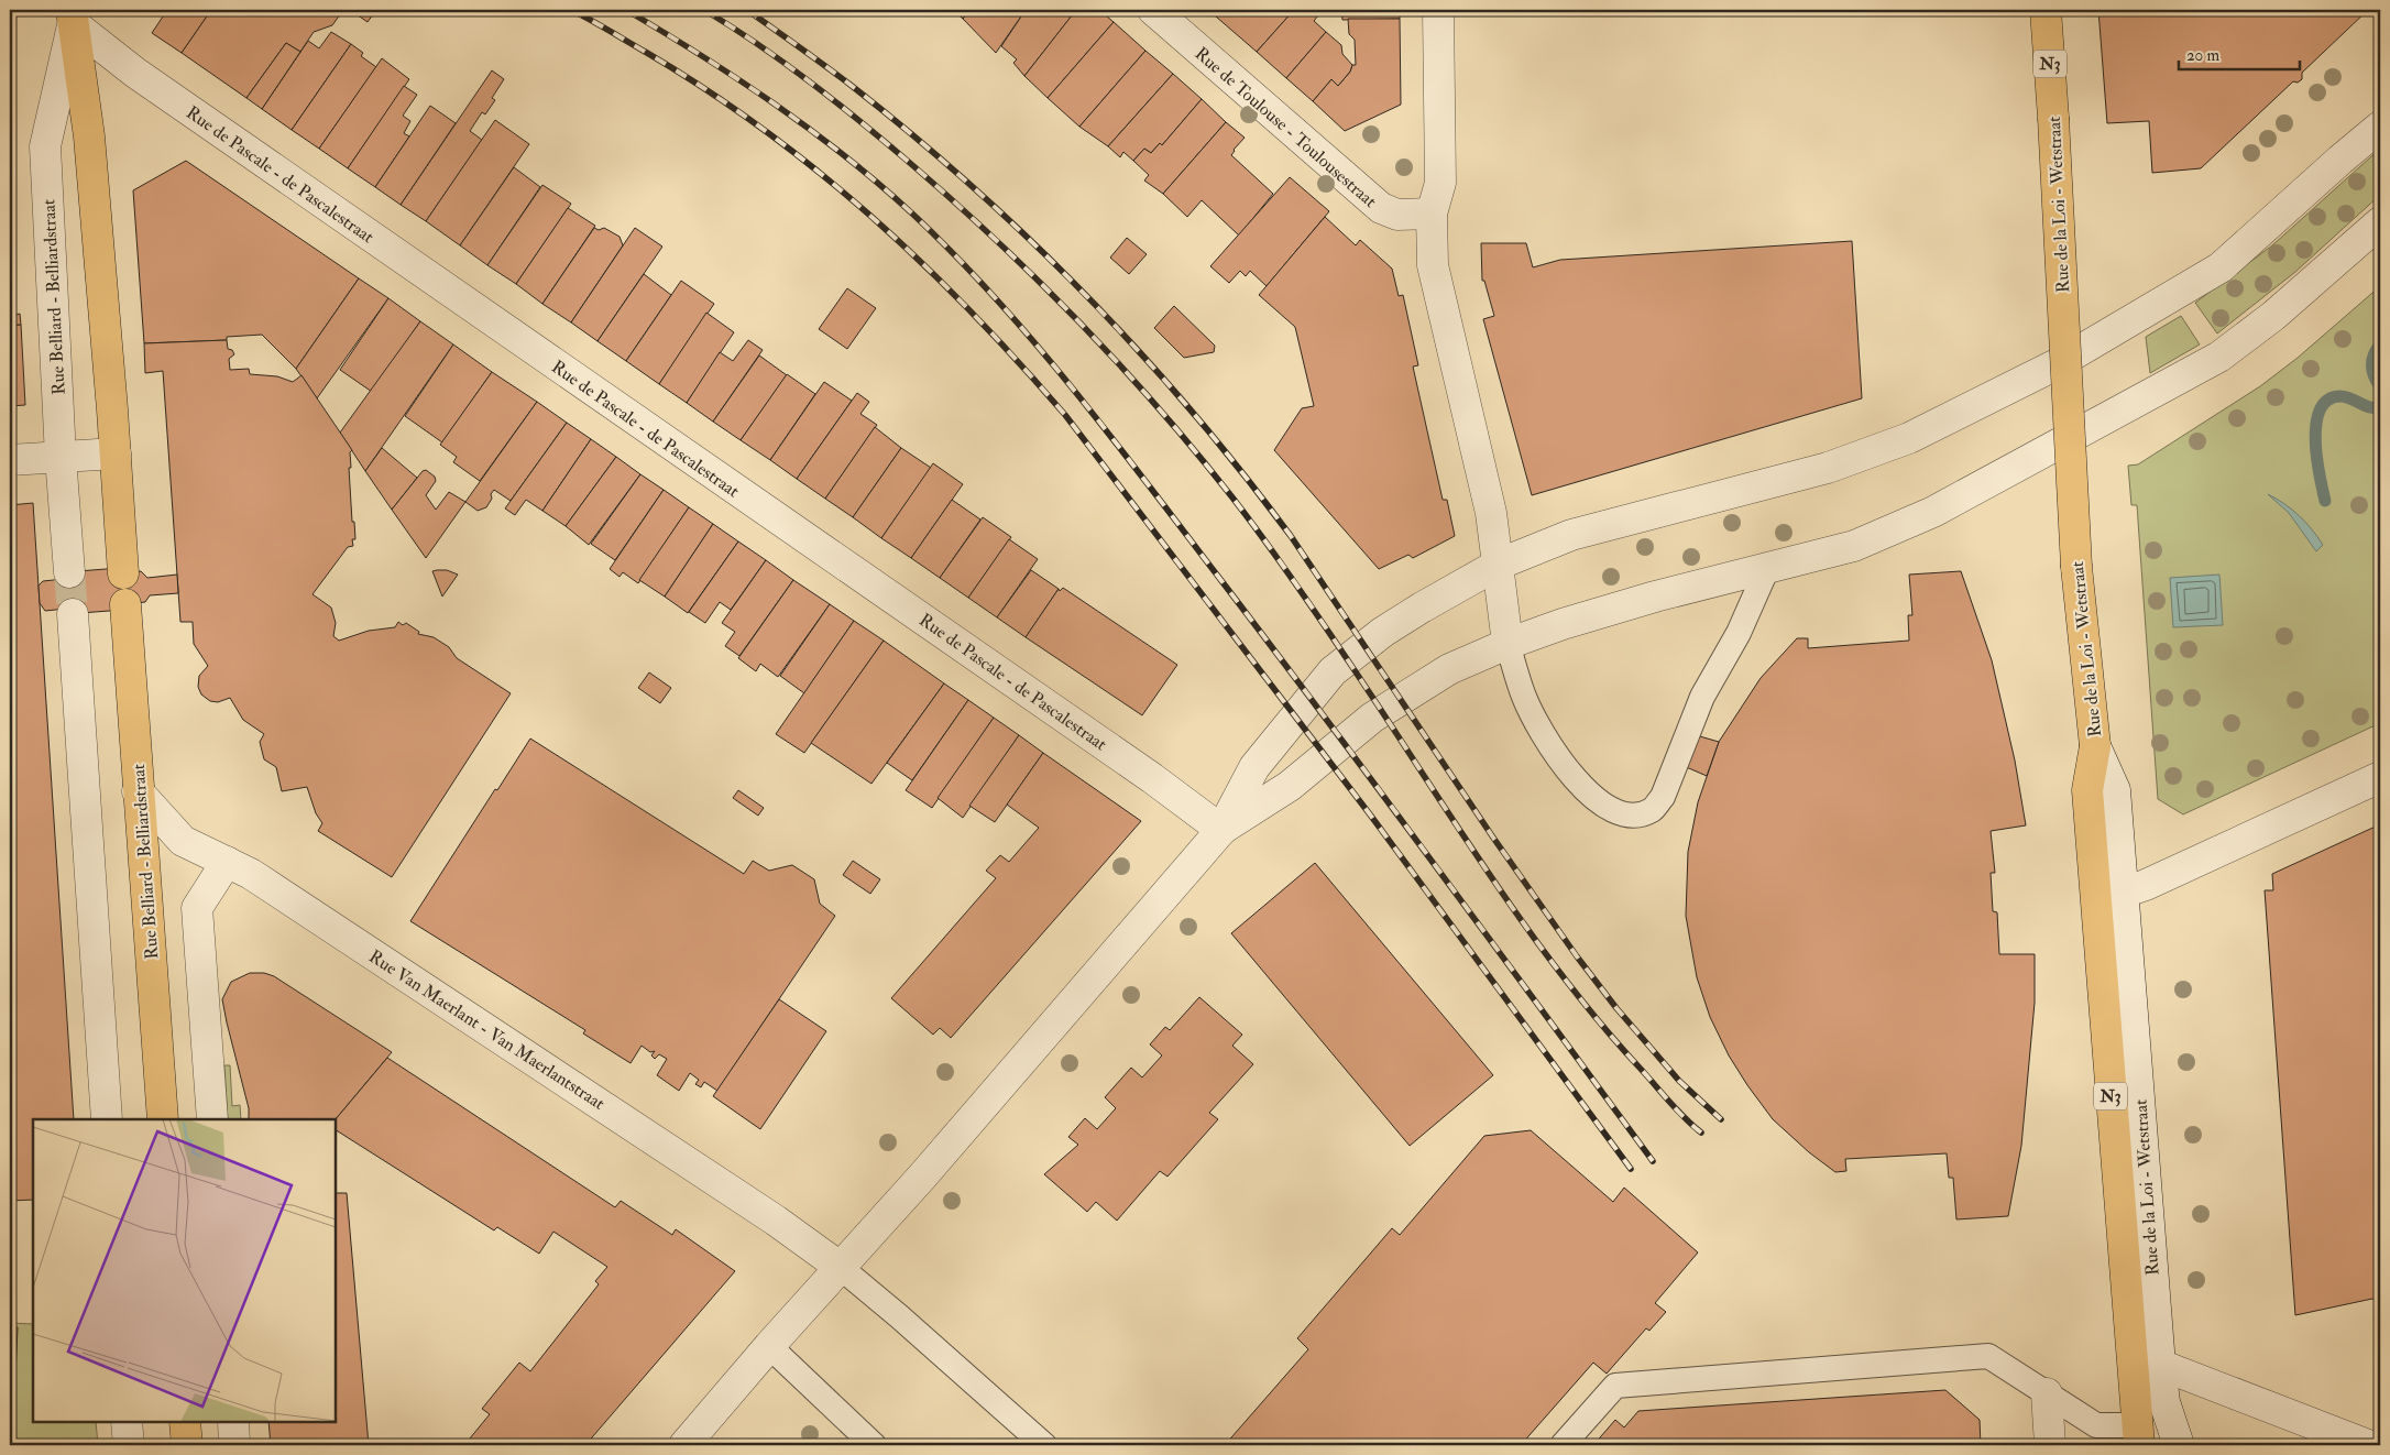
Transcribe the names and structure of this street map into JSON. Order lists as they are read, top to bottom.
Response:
{
  "streets": {
    "main road": ["N3", "Rue de la Loi - Wetstraat", "Rue Belliard - Belliardstraat"],
    "street": ["Rue de Toulouse - Toulousestraat", "Rue de Pascale - de Pascalestraat", "Rue Van Maerlant - Van Maerlantstraat"]
  },
  "crossings": [
    ["N3", "Rue de la Loi - Wetstraat"],
    ["Rue de Pascale - de Pascalestraat", "Rue Belliard - Belliardstraat"],
    ["Rue Belliard - Belliardstraat", "Rue Van Maerlant - Van Maerlantstraat"]
  ],
  "scale_bar": "20 m"
}
